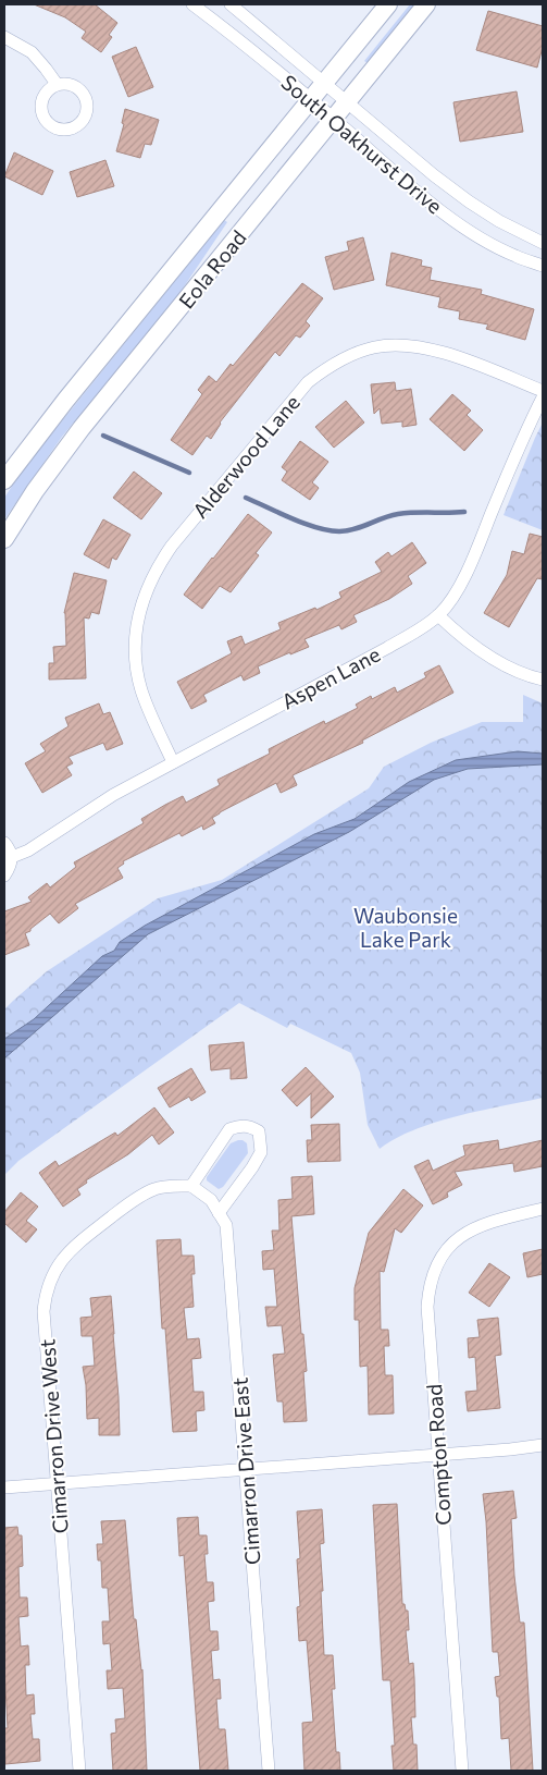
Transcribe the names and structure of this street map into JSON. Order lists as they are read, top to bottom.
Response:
{
  "streets": {
    "main road": ["Eola Road"],
    "street": [
      "South Oakhurst Drive",
      "Alderwood Lane",
      "Aspen Lane",
      "Cimarron Drive West",
      "Compton Road",
      "Cimarron Drive East"
    ]
  },
  "crossings": [
    ["South Oakhurst Drive", "Eola Road"],
    ["Alderwood Lane", "Aspen Lane"],
    ["Cimarron Drive West", "Cimarron Drive East"]
  ],
  "parks": ["Waubonsie Lake Park"]
}
